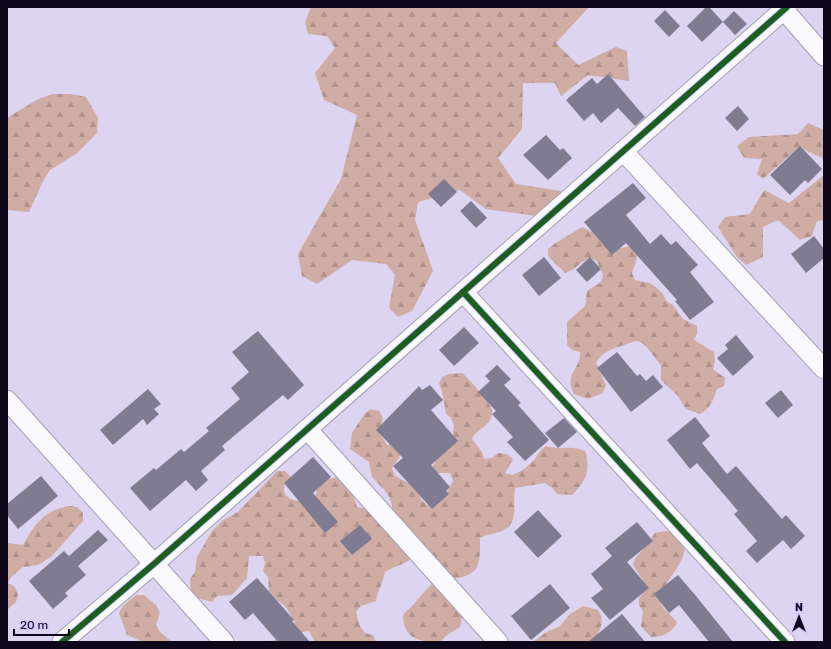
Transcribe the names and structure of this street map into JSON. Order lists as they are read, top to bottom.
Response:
{
  "scale_bar": "20 m",
  "north": "top"
}
